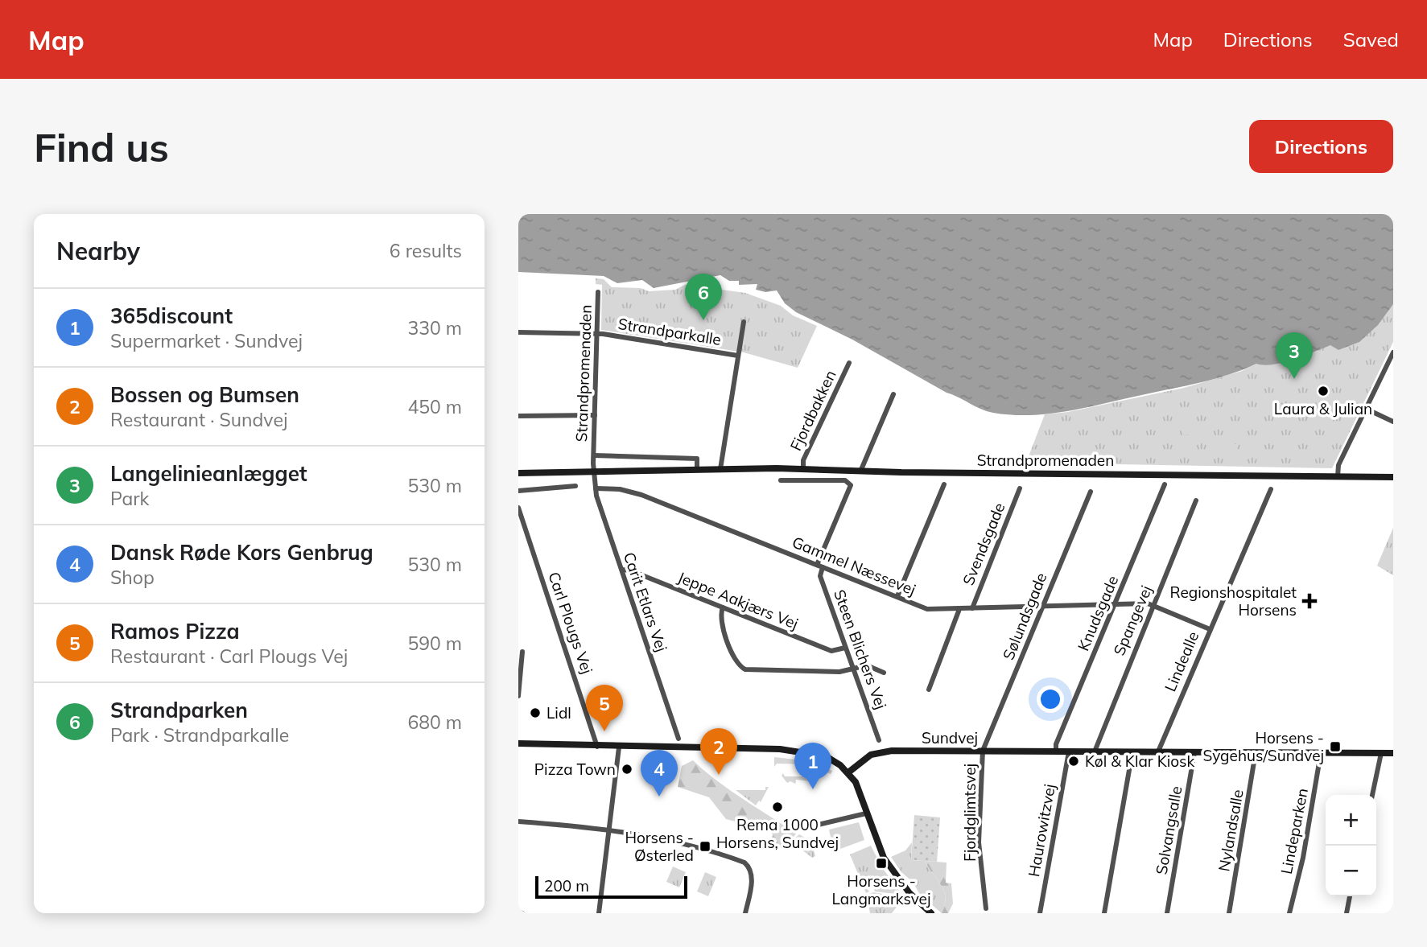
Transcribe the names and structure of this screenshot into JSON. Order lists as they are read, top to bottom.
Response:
{
  "streets": {
    "street": [
      "Strandparkalle",
      "Strandpromenaden",
      "Fjordbakken",
      "Svendsgade",
      "Gammel Næssevej",
      "Jeppe Aakjærs Vej",
      "Carit Etlars Vej",
      "Knudsgade",
      "Sølundsgade",
      "Spangevej",
      "Carl Plougs Vej",
      "Steen Blichers Vej",
      "Lindealle",
      "Sundvej",
      "Fjordglimtsvej",
      "Haurowitzvej",
      "Solvangsalle",
      "Nylandsalle",
      "Lindeparken"
    ]
  },
  "crossings": [
    ["Strandparkalle", "Strandpromenaden"],
    ["Strandpromenaden", "Fjordbakken"],
    ["Strandpromenaden", "Carit Etlars Vej"],
    ["Svendsgade", "Gammel Næssevej"],
    ["Gammel Næssevej", "Carit Etlars Vej"],
    ["Gammel Næssevej", "Knudsgade"],
    ["Gammel Næssevej", "Sølundsgade"],
    ["Gammel Næssevej", "Spangevej"],
    ["Gammel Næssevej", "Steen Blichers Vej"],
    ["Jeppe Aakjærs Vej", "Carit Etlars Vej"],
    ["Jeppe Aakjærs Vej", "Steen Blichers Vej"],
    ["Knudsgade", "Sundvej"],
    ["Sølundsgade", "Sundvej"],
    ["Sølundsgade", "Fjordglimtsvej"],
    ["Spangevej", "Sundvej"],
    ["Lindealle", "Sundvej"],
    ["Sundvej", "Fjordglimtsvej"],
    ["Sundvej", "Haurowitzvej"],
    ["Sundvej", "Solvangsalle"],
    ["Sundvej", "Nylandsalle"],
    ["Sundvej", "Lindeparken"]
  ],
  "places": {
    "other": [
      "Laura & Julian",
      "Lidl",
      "Køl & Klar Kiosk",
      "Pizza Town",
      "Rema 1000 Horsens, Sundvej"
    ],
    "health": ["Regionshospitalet Horsens"],
    "transit": ["Horsens - Sygehus/Sundvej", "Horsens - Østerled", "Horsens - Langmarksvej"]
  },
  "scale_bar": "200 m",
  "page": {
    "header": "Map",
    "nav": ["Map", "Directions", "Saved"],
    "buttons": "Directions",
    "title": "Find us",
    "heading": ["Nearby", "6 results"],
    "pins": [
      "6",
      "3",
      "5",
      "2",
      "1",
      "4"
    ],
    "list": [
      {
        "mark": "1",
        "name": "365discount",
        "note": "Supermarket · Sundvej",
        "value": "330 m"
      },
      {
        "mark": "2",
        "name": "Bossen og Bumsen",
        "note": "Restaurant · Sundvej",
        "value": "450 m"
      },
      {
        "mark": "3",
        "name": "Langelinieanlægget",
        "note": "Park",
        "value": "530 m"
      },
      {
        "mark": "4",
        "name": "Dansk Røde Kors Genbrug",
        "note": "Shop",
        "value": "530 m"
      },
      {
        "mark": "5",
        "name": "Ramos Pizza",
        "note": "Restaurant · Carl Plougs Vej",
        "value": "590 m"
      },
      {
        "mark": "6",
        "name": "Strandparken",
        "note": "Park · Strandparkalle",
        "value": "680 m"
      }
    ],
    "map_buttons": ["+", "−"],
    "scale": "200 m"
  }
}
